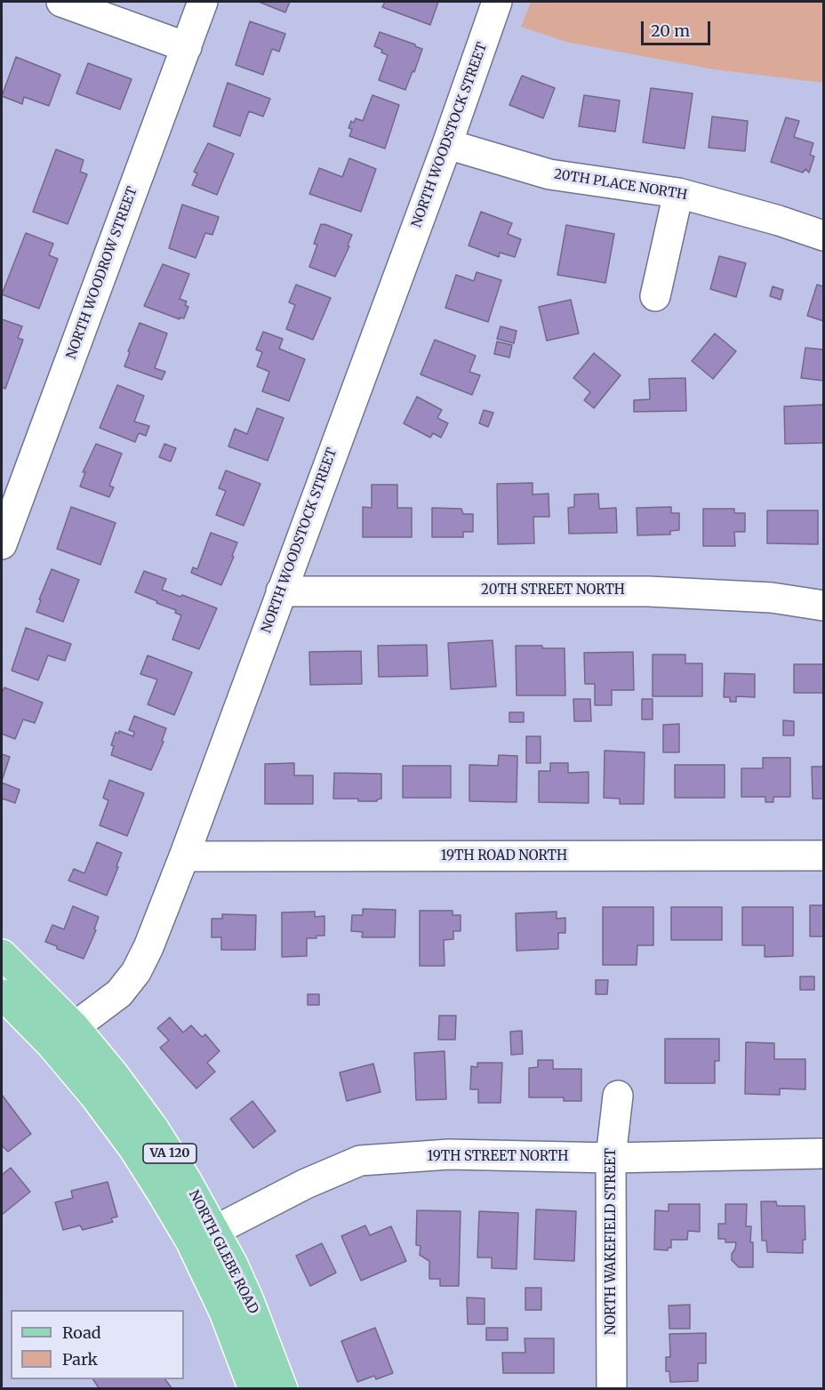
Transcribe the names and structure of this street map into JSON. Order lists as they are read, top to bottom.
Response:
{
  "streets": {
    "main road": ["VA 120", "NORTH GLEBE ROAD"],
    "street": [
      "NORTH WOODSTOCK STREET",
      "20TH PLACE NORTH",
      "NORTH WOODROW STREET",
      "20TH STREET NORTH",
      "19TH ROAD NORTH",
      "19TH STREET NORTH",
      "NORTH WAKEFIELD STREET"
    ]
  },
  "crossings": [
    ["NORTH WOODSTOCK STREET", "20TH PLACE NORTH"],
    ["NORTH WOODSTOCK STREET", "20TH STREET NORTH"],
    ["NORTH WOODSTOCK STREET", "19TH ROAD NORTH"],
    ["NORTH WOODSTOCK STREET", "NORTH GLEBE ROAD"],
    ["19TH STREET NORTH", "NORTH WAKEFIELD STREET"],
    ["19TH STREET NORTH", "NORTH GLEBE ROAD"]
  ],
  "legend": ["Road", "Park"],
  "scale_bar": "20 m"
}
